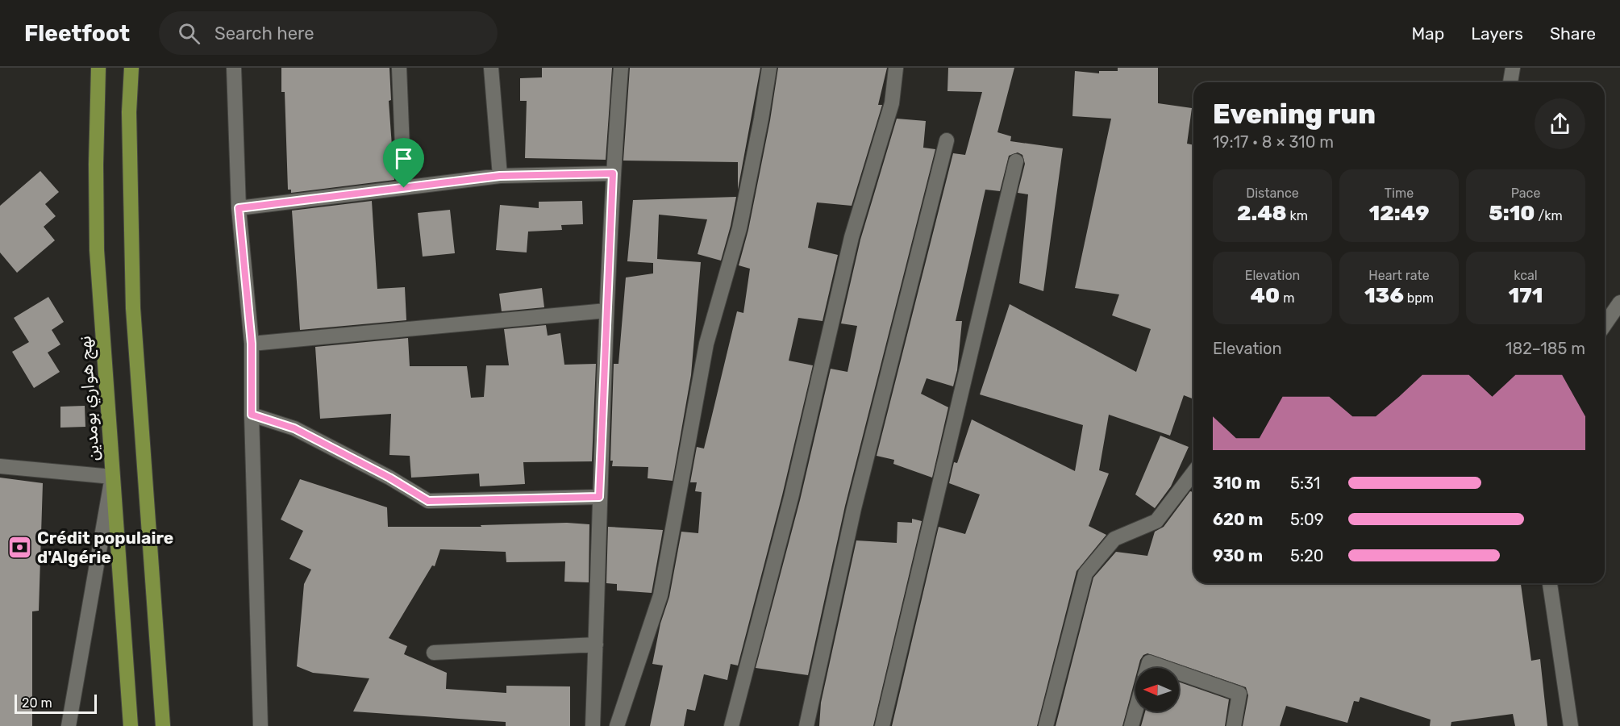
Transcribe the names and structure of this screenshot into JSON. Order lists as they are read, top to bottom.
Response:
{
  "streets": {
    "main road": ["نهج هواري بومدين"]
  },
  "places": {
    "bank": ["Crédit populaire d'Algérie"]
  },
  "scale_bar": "20 m",
  "north": "left",
  "page": {
    "header": "Fleetfoot",
    "search": "Search here",
    "nav": ["Map", "Layers", "Share"],
    "heading": ["Evening run", "19:17 · 8 × 310 m"],
    "stats": [
      ["Distance", "2.48 km"],
      ["Time", "12:49"],
      ["Pace", "5:10 /km"],
      ["Elevation", "40 m"],
      ["Heart rate", "136 bpm"],
      ["kcal", "171"]
    ],
    "chart": ["Elevation", "182–185 m"],
    "list": [
      {
        "name": "310 m",
        "note": "5:31"
      },
      {
        "name": "620 m",
        "note": "5:09"
      },
      {
        "name": "930 m",
        "note": "5:20"
      }
    ],
    "scale": "20 m"
  }
}
